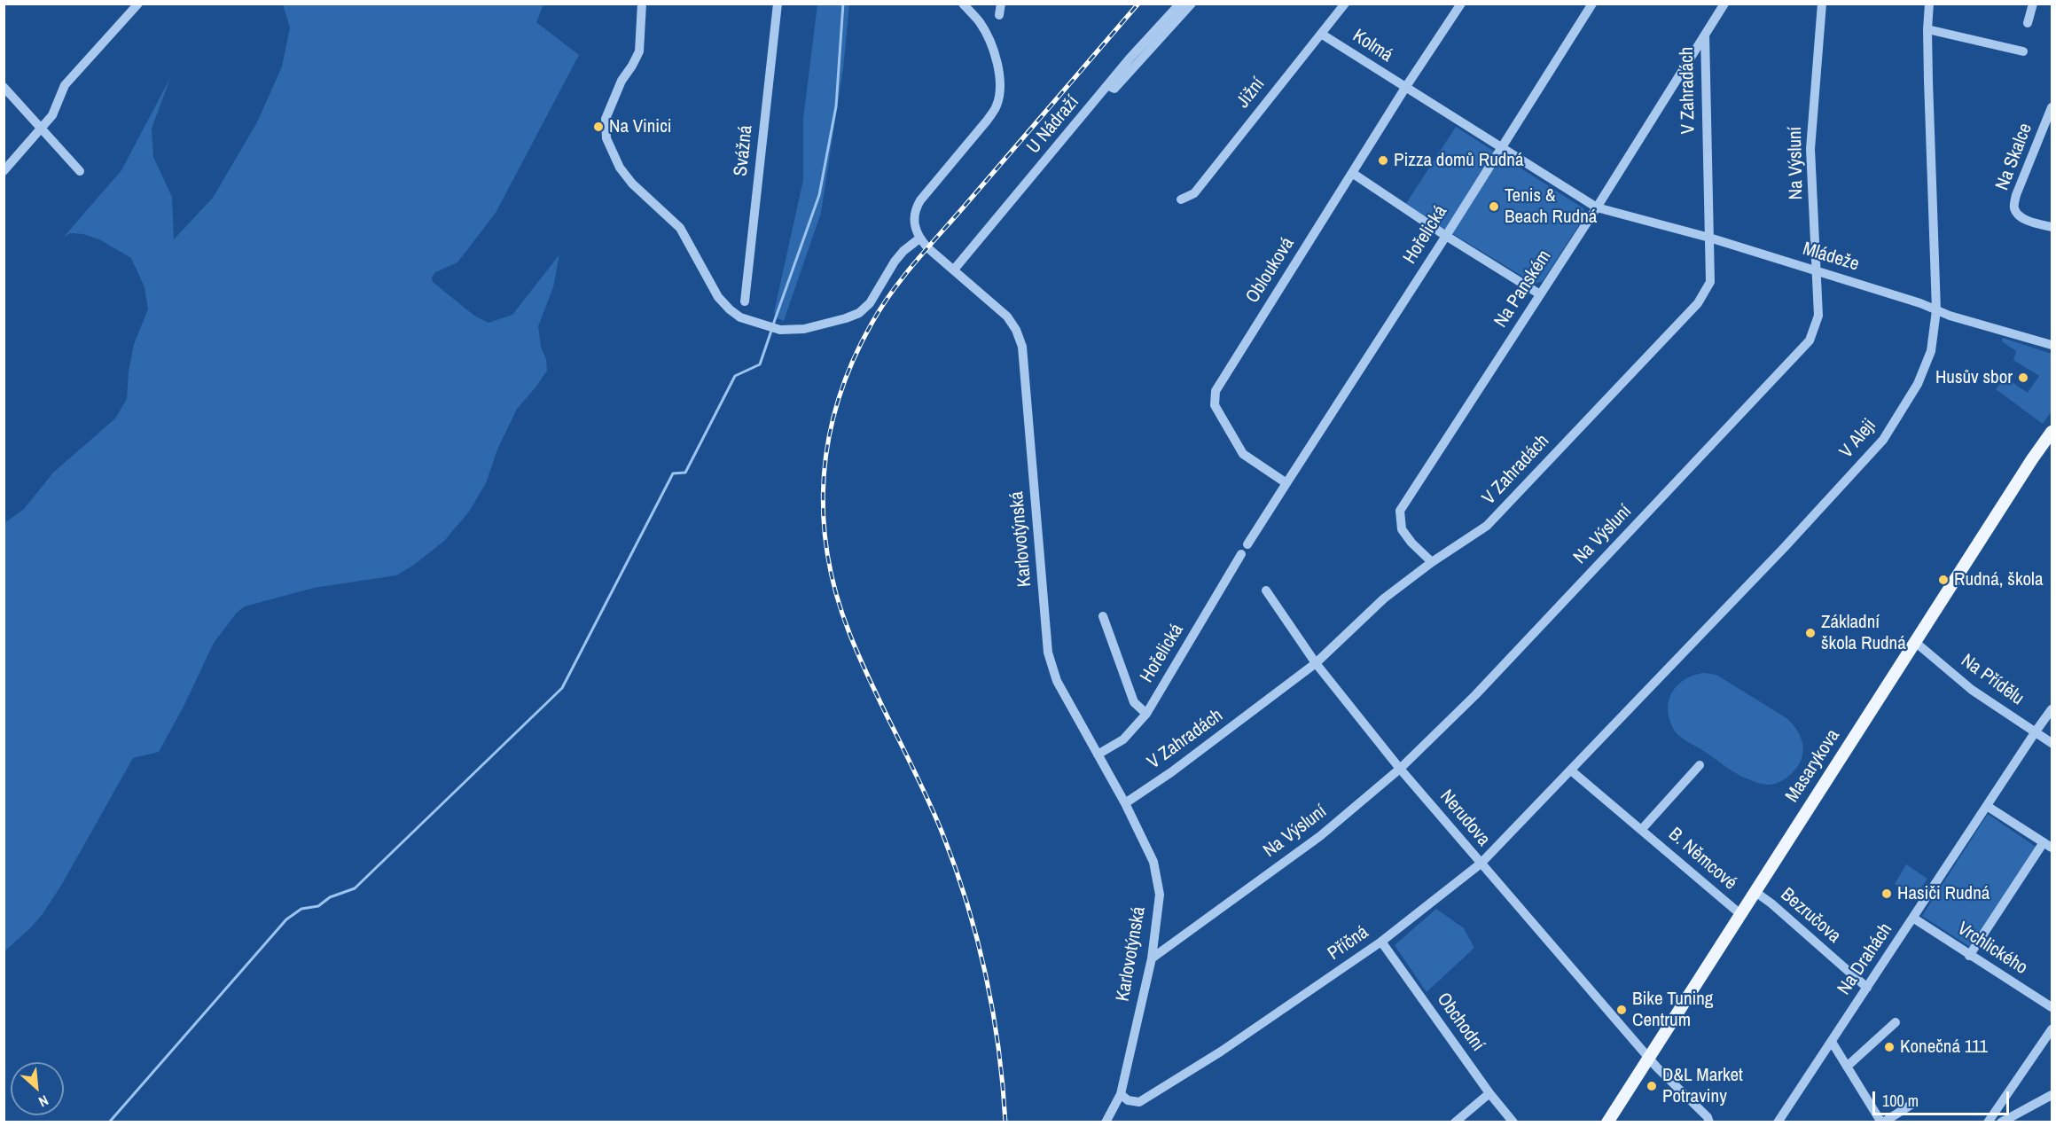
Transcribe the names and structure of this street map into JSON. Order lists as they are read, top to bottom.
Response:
{
  "streets": {
    "main road": ["Masarykova"],
    "street": [
      "Kolmá",
      "V Zahradách",
      "Jižní",
      "U Nádraží",
      "Svážná",
      "Na Skalce",
      "Na Výsluní",
      "Hořelická",
      "Mládeže",
      "Oblouková",
      "Na Panském",
      "V Aleji",
      "Karlovotýnská",
      "Na Přídělu",
      "Nerudova",
      "B. Němcové",
      "Bezručova",
      "Příčná",
      "Vrchlického",
      "Na Drahách",
      "Obchodní"
    ]
  },
  "crossings": [
    ["Kolmá", "Jižní"],
    ["Kolmá", "Hořelická"],
    ["Kolmá", "Mládeže"],
    ["Kolmá", "Oblouková"],
    ["V Zahradách", "Mládeže"],
    ["V Zahradách", "Na Panském"],
    ["V Zahradách", "Karlovotýnská"],
    ["V Zahradách", "Nerudova"],
    ["U Nádraží", "Karlovotýnská"],
    ["Na Výsluní", "Mládeže"],
    ["Na Výsluní", "Karlovotýnská"],
    ["Na Výsluní", "Nerudova"],
    ["Hořelická", "Mládeže"],
    ["Hořelická", "Oblouková"],
    ["Hořelická", "Karlovotýnská"],
    ["Mládeže", "Na Panském"],
    ["Mládeže", "V Aleji"],
    ["V Aleji", "B. Němcové"],
    ["V Aleji", "Příčná"],
    ["Karlovotýnská", "Příčná"],
    ["Na Přídělu", "Masarykova"],
    ["Na Přídělu", "Na Drahách"],
    ["Masarykova", "Nerudova"],
    ["Masarykova", "B. Němcové"],
    ["Masarykova", "Bezručova"],
    ["Nerudova", "Příčná"],
    ["B. Němcové", "Příčná"],
    ["Bezručova", "Na Drahách"],
    ["Příčná", "Obchodní"],
    ["Vrchlického", "Na Drahách"]
  ],
  "places": [
    "Na Vinici",
    "Pizza domů Rudná",
    "Tenis & Beach Rudná",
    "Husův sbor",
    "Rudná, škola",
    "Základní škola Rudná",
    "Hasiči Rudná",
    "Bike Tuning Centrum",
    "Konečná 111",
    "D&L Market Potraviny"
  ],
  "scale_bar": "100 m",
  "north": "bottom right"
}
